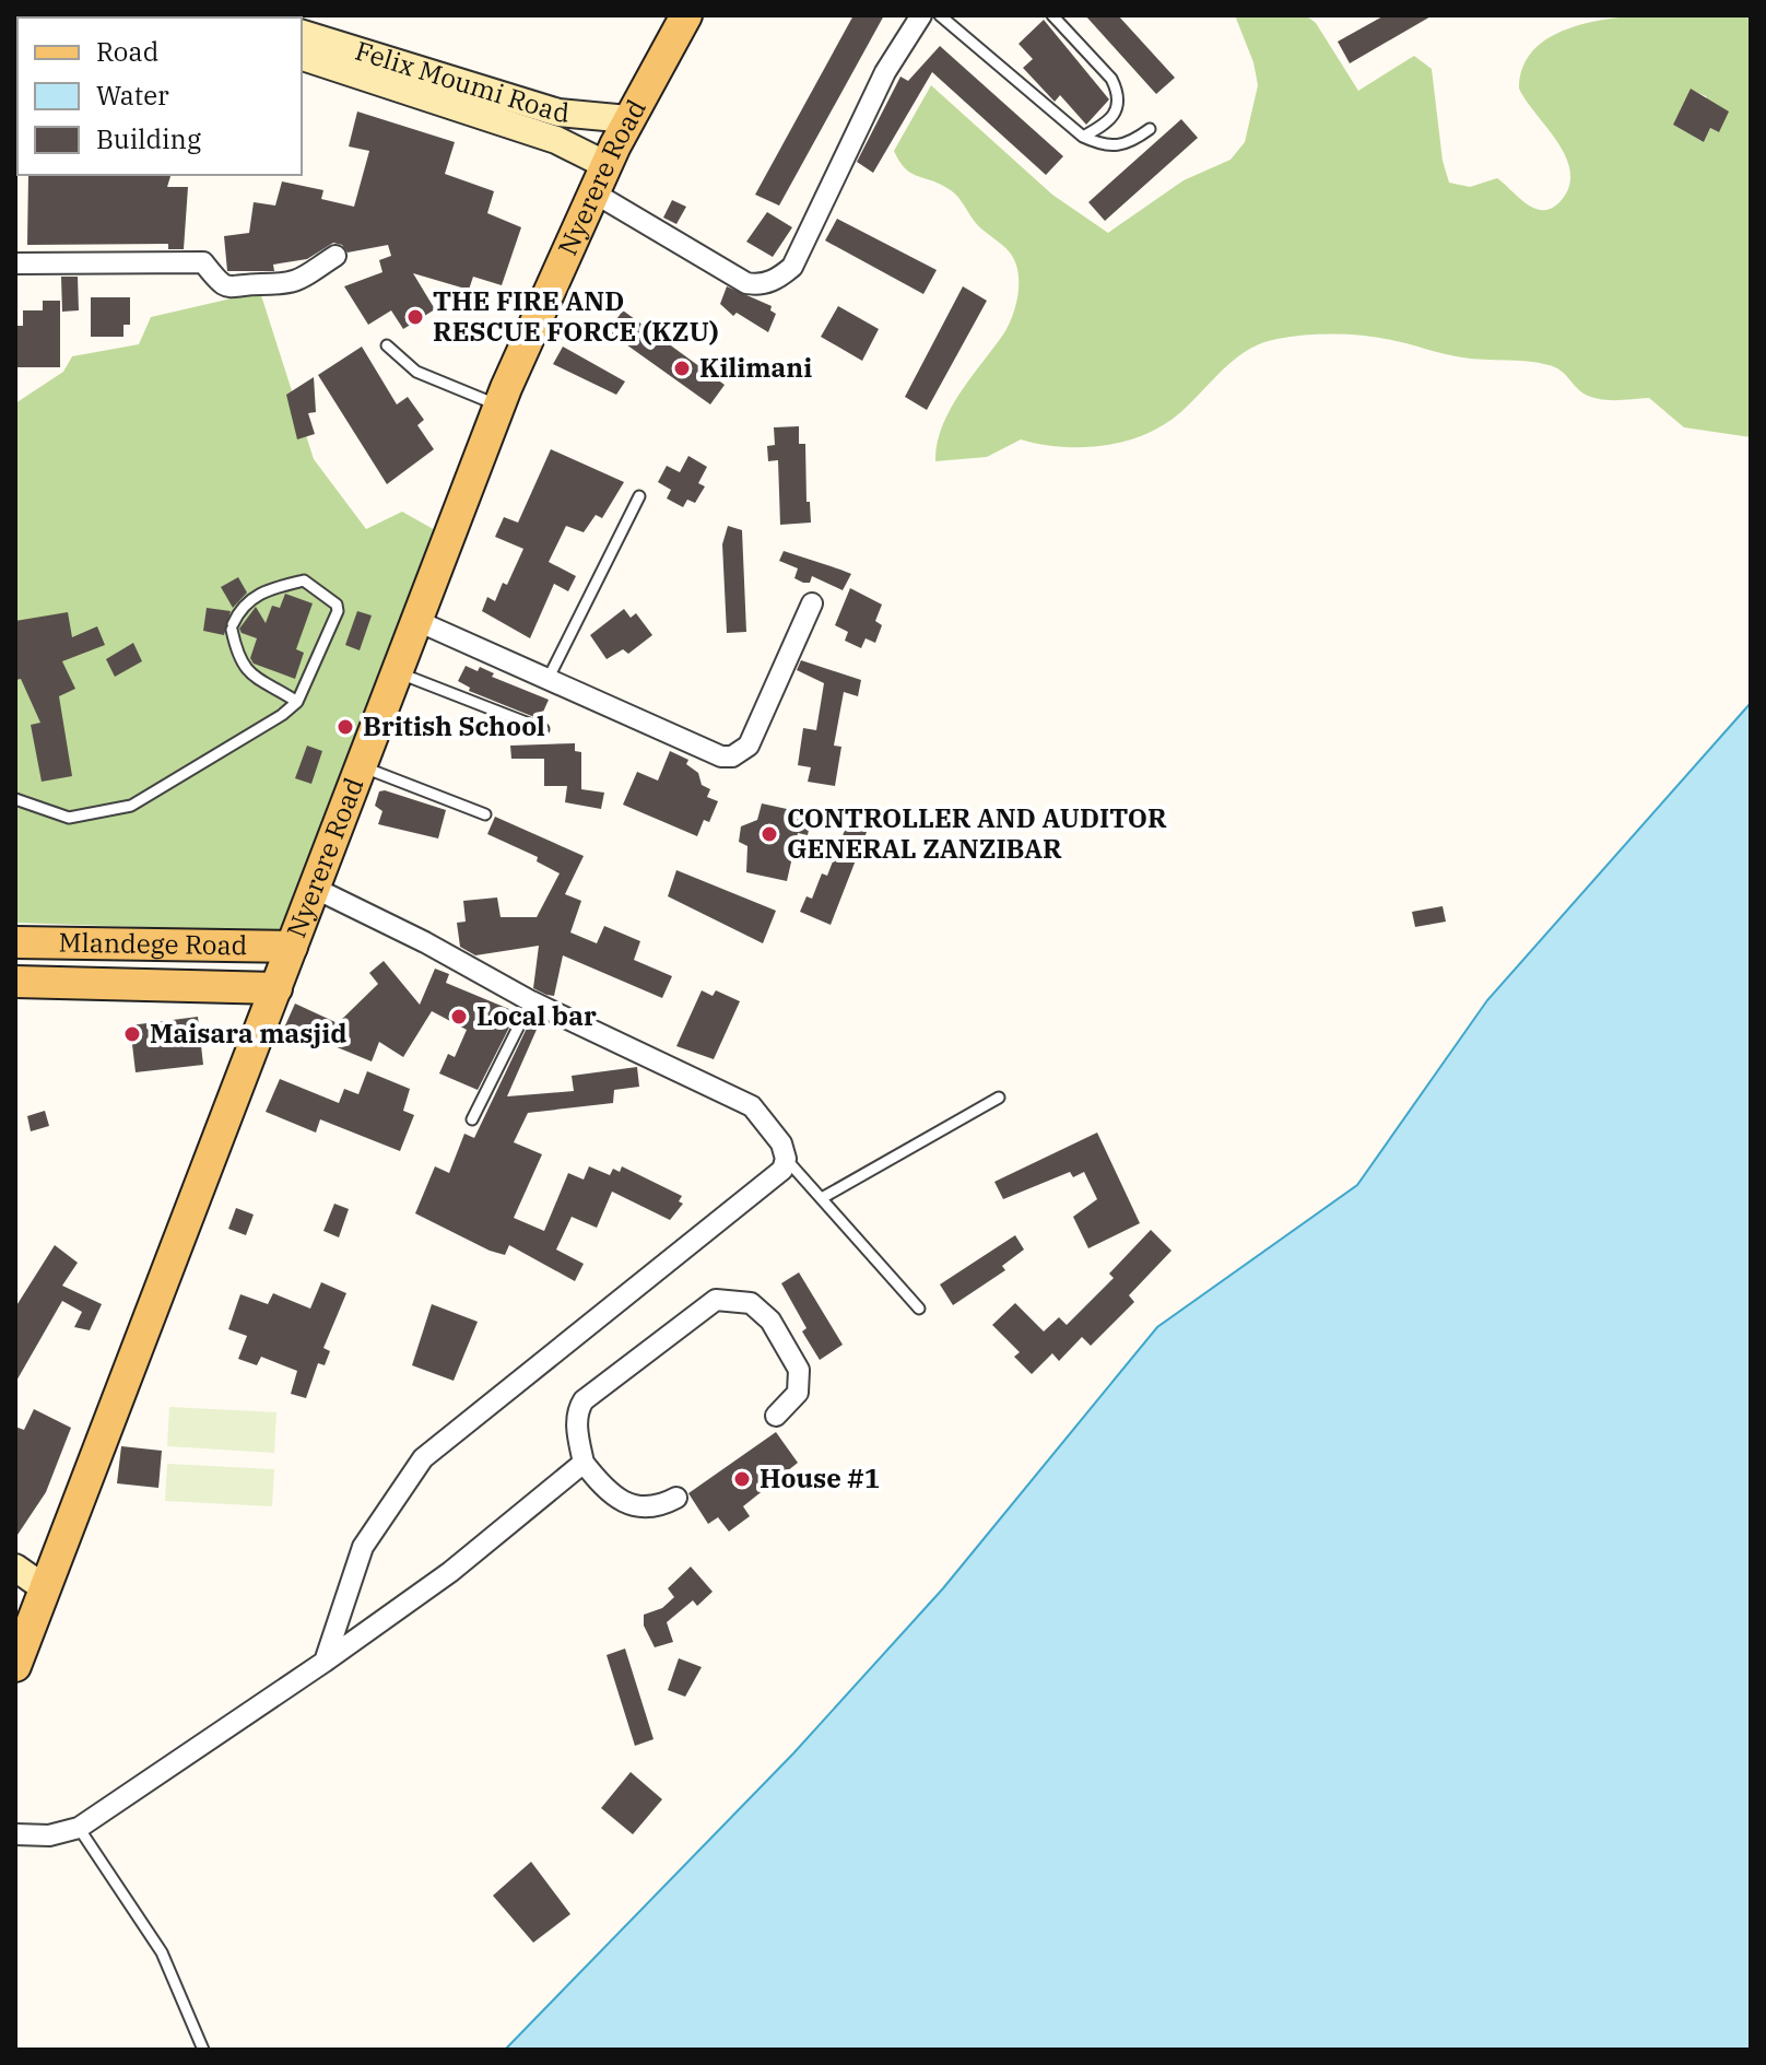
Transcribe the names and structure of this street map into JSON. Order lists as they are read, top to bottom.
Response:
{
  "streets": {
    "main road": ["Felix Moumi Road", "Nyerere Road", "Mlandege Road"]
  },
  "crossings": [
    ["Felix Moumi Road", "Nyerere Road"],
    ["Nyerere Road", "Mlandege Road"]
  ],
  "places": [
    "THE FIRE AND RESCUE FORCE (KZU)",
    "Kilimani",
    "British School",
    "CONTROLLER AND AUDITOR GENERAL ZANZIBAR",
    "Local bar",
    "Maisara masjid",
    "House #1"
  ],
  "legend": ["Road", "Water", "Building"]
}
